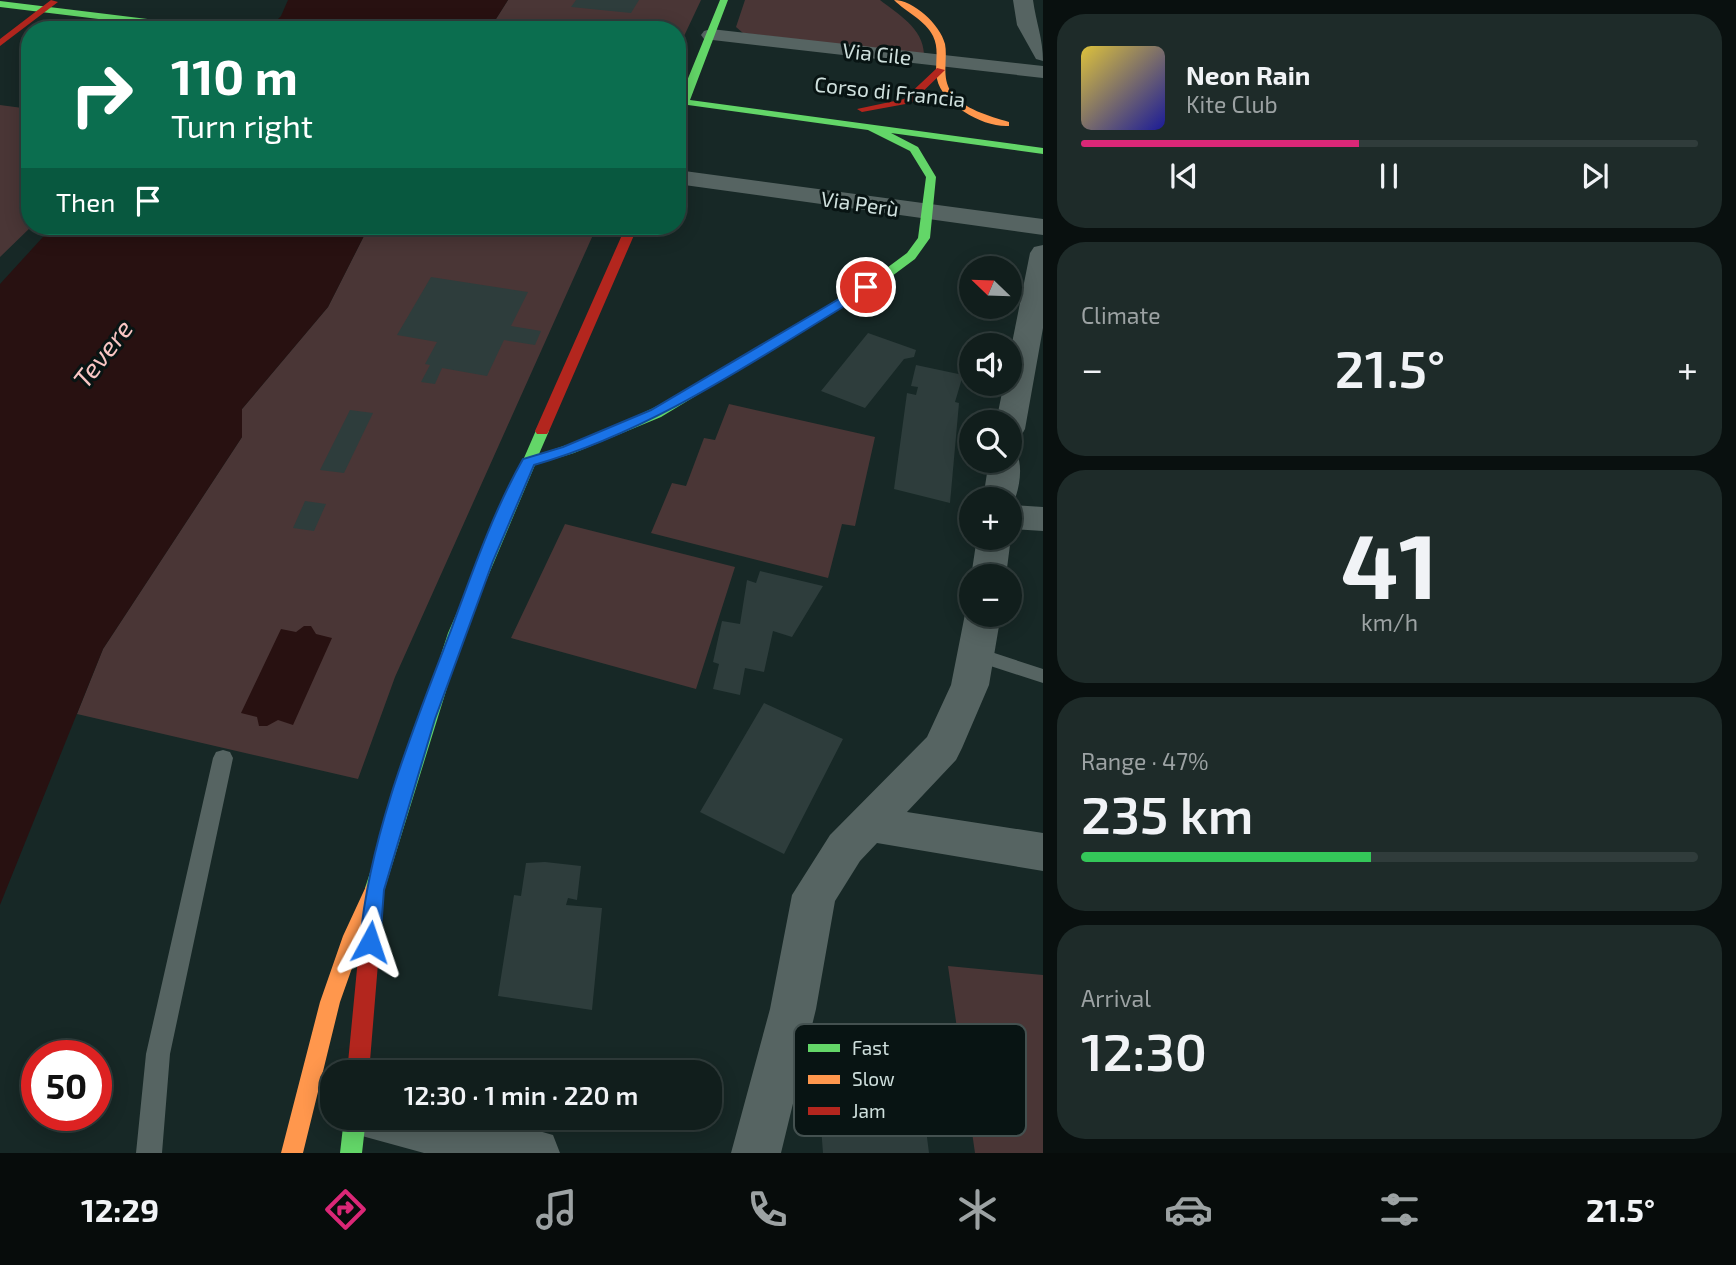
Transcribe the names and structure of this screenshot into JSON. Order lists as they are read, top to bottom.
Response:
{
  "streets": {
    "main road": ["Corso di Francia"],
    "street": ["Via Cile", "Via Perù"]
  },
  "water": ["Tevere"],
  "legend": ["Fast", "Slow", "Jam"],
  "north": "top left",
  "page": {
    "turn": ["110 m", "Turn right"],
    "song": ["Neon Rain", "Kite Club"],
    "then": "Then",
    "tile": [
      "Climate",
      ["41", "km/h"],
      ["Range · 47%", "235 km"],
      ["Arrival", "12:30"]
    ],
    "map_buttons": ["+", "−"],
    "heat": ["−", "21.5°", "+"],
    "limit": "50",
    "trip": "12:30 · 1 min · 220 m",
    "tabs": ["12:29", "21.5°"]
  }
}
